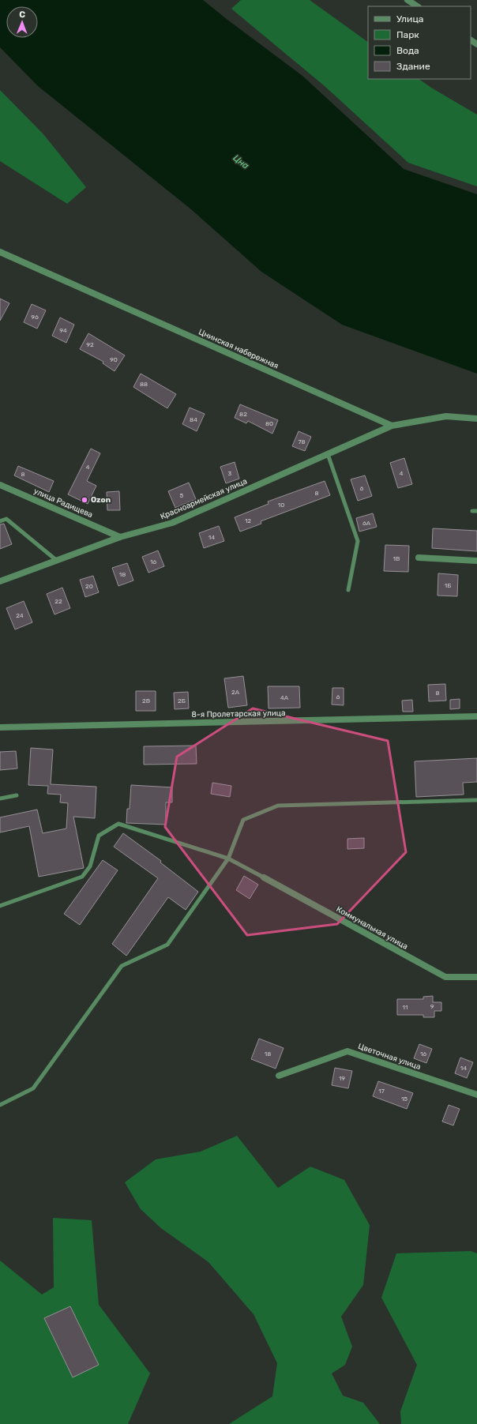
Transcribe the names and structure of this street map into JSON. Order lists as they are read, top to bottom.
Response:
{
  "streets": {
    "street": [
      "Цнинская набережная",
      "Красноармейская улица",
      "улица Радищева",
      "8-я Пролетарская улица",
      "Коммунальная улица",
      "Цветочная улица"
    ]
  },
  "crossings": [
    ["Цнинская набережная", "Красноармейская улица"],
    ["Красноармейская улица", "улица Радищева"]
  ],
  "water": ["Цна"],
  "places": ["Ozon"],
  "house_numbers": [
    "96",
    "94",
    "92",
    "90",
    "88",
    "82",
    "84",
    "80",
    "78",
    "4",
    "3",
    "4",
    "8",
    "6",
    "8",
    "5",
    "10",
    "12",
    "6А",
    "14",
    "1В",
    "16",
    "18",
    "1Б",
    "20",
    "22",
    "24",
    "2А",
    "8",
    "6",
    "4А",
    "2В",
    "2Б",
    "9",
    "11",
    "18",
    "16",
    "14",
    "19",
    "17",
    "15"
  ],
  "legend": [
    "Улица",
    "Парк",
    "Вода",
    "Здание"
  ],
  "north": "top"
}
